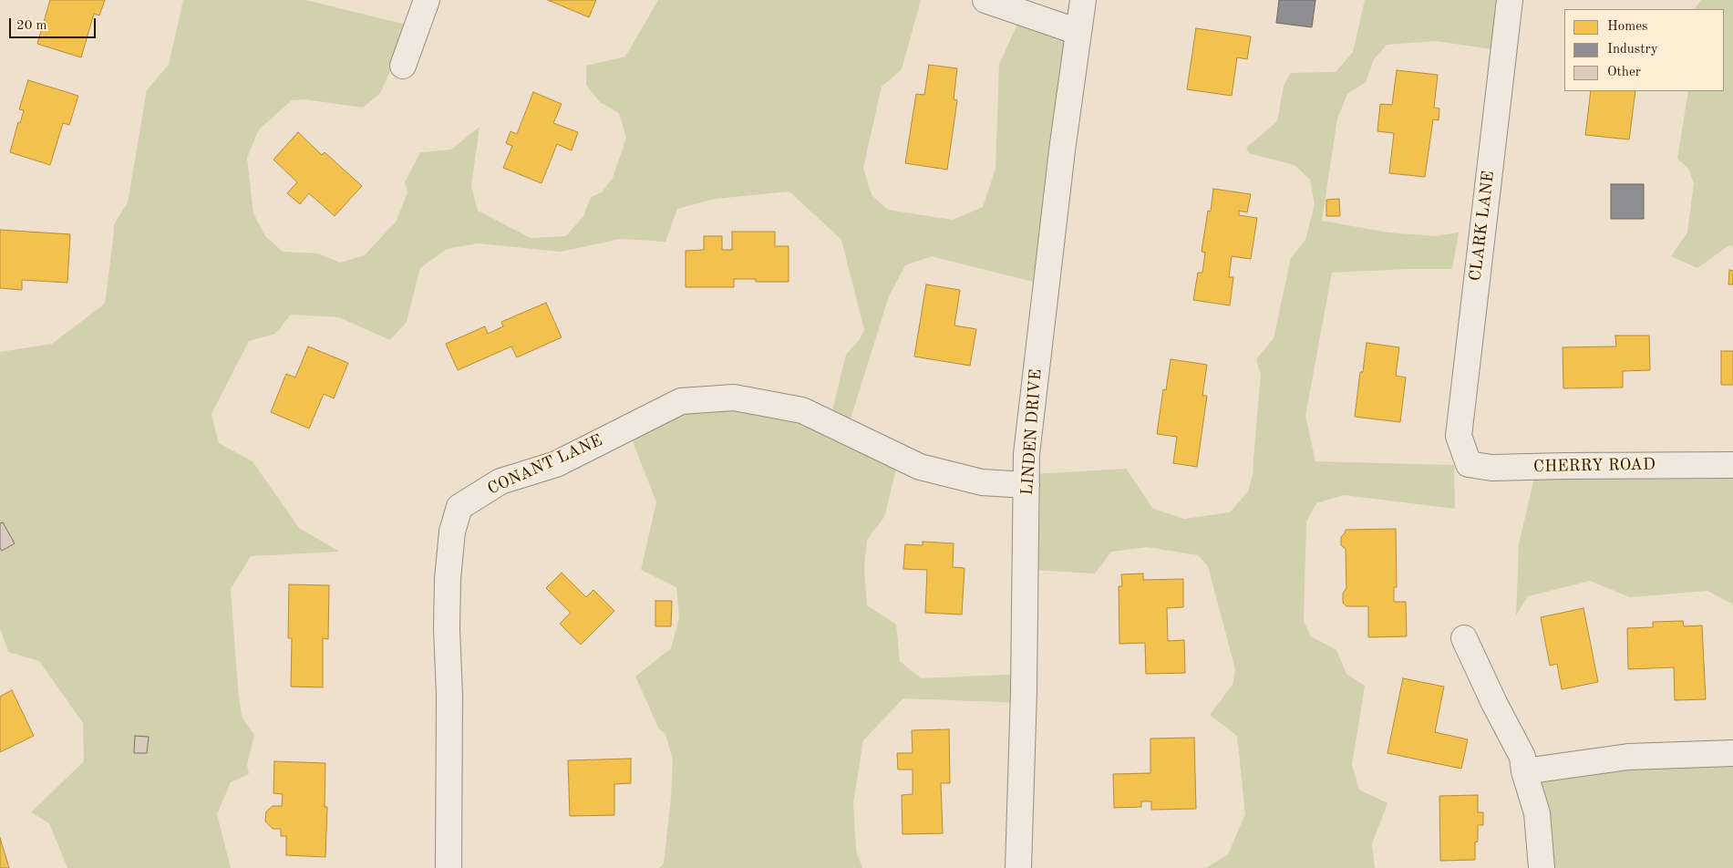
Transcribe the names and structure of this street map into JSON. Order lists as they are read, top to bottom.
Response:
{
  "streets": {
    "street": [
      "CLARK LANE",
      "LINDEN DRIVE",
      "CONANT LANE",
      "CHERRY ROAD"
    ]
  },
  "crossings": [
    ["CLARK LANE", "CHERRY ROAD"],
    ["LINDEN DRIVE", "CONANT LANE"]
  ],
  "legend": ["Homes", "Industry", "Other"],
  "scale_bar": "20 m"
}
